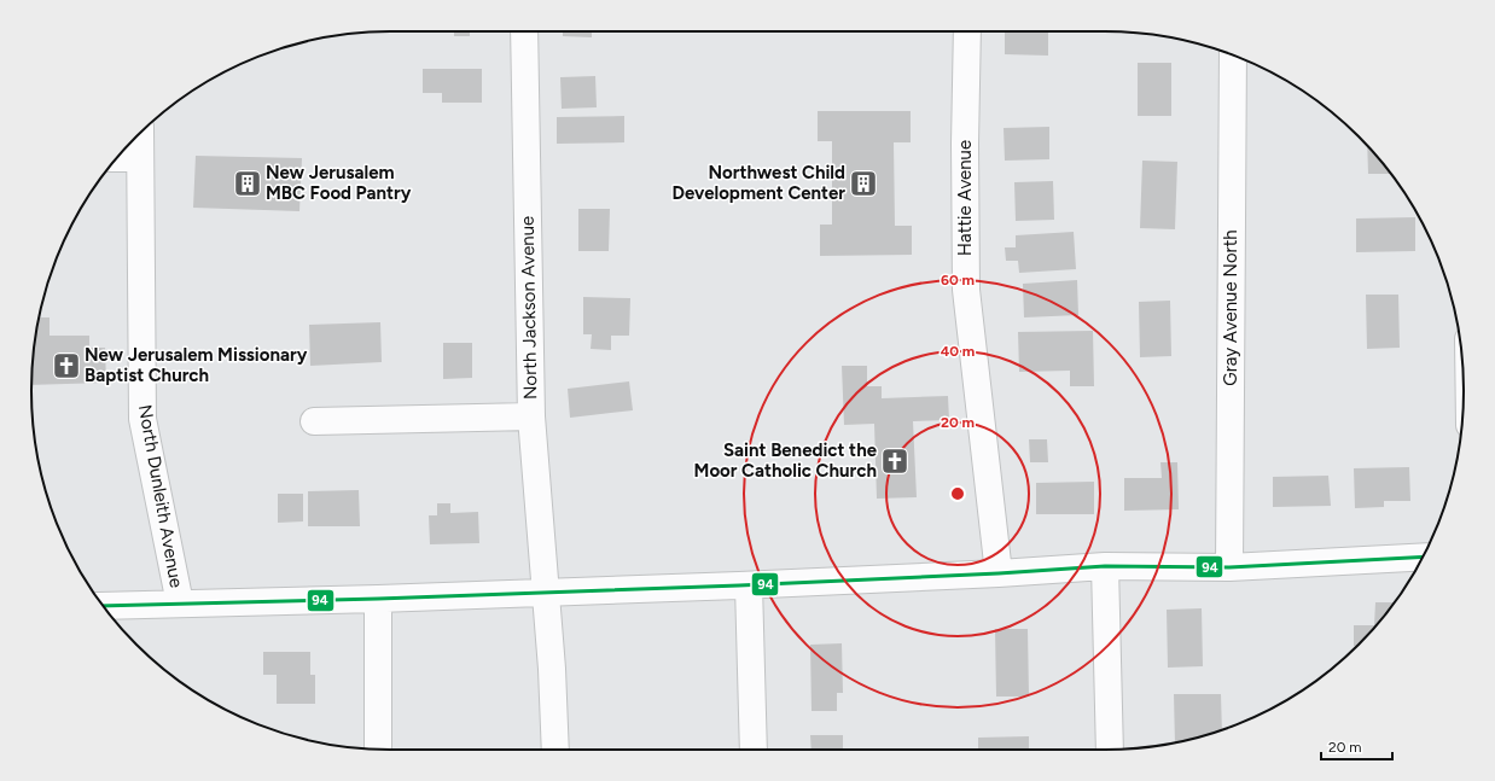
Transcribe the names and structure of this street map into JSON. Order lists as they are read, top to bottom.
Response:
{
  "streets": {
    "street": [
      "Hattie Avenue",
      "North Jackson Avenue",
      "Gray Avenue North",
      "North Dunleith Avenue"
    ]
  },
  "places": {
    "building": ["New Jerusalem MBC Food Pantry", "Northwest Child Development Center"],
    "church": ["New Jerusalem Missionary Baptist Church", "Saint Benedict the Moor Catholic Church"]
  },
  "lines": ["transit line 94"],
  "scale_bar": "20 m",
  "rings": ["60 m", "40 m", "20 m"]
}
